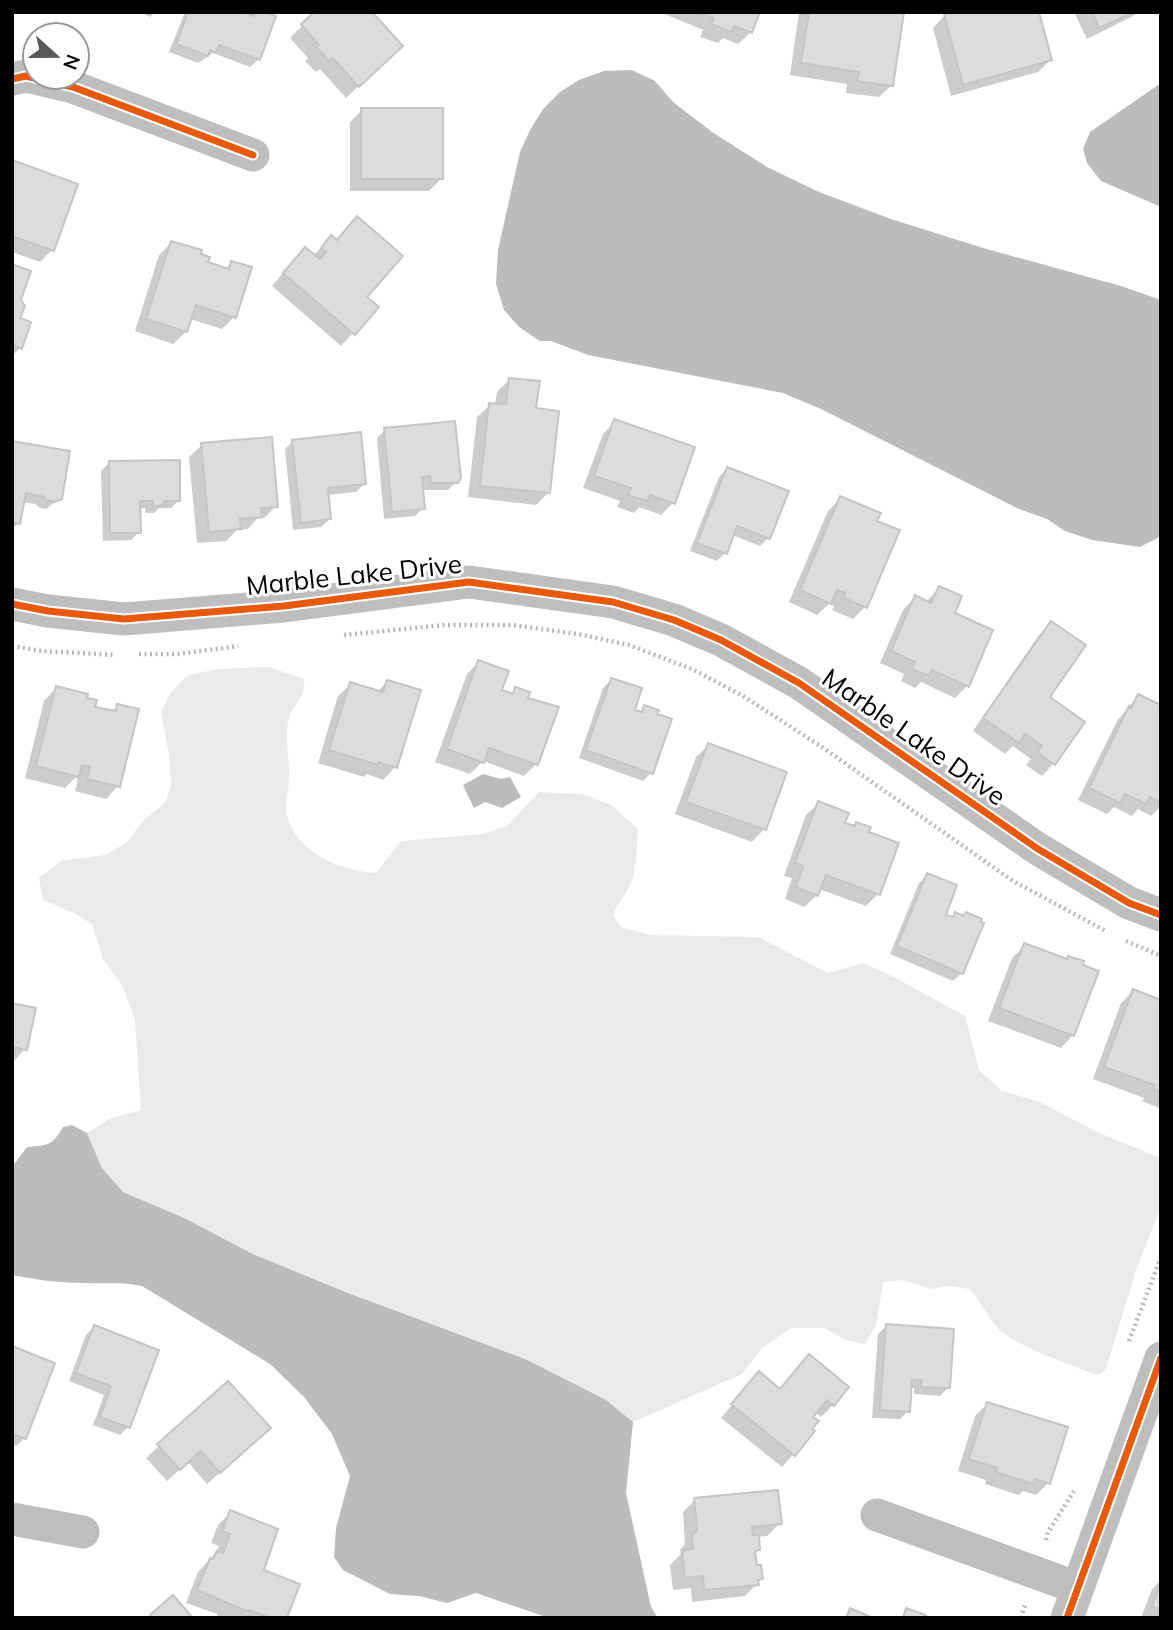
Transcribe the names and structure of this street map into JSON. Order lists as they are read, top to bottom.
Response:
{
  "streets": {
    "street": ["Marble Lake Drive"]
  },
  "north": "right"
}
